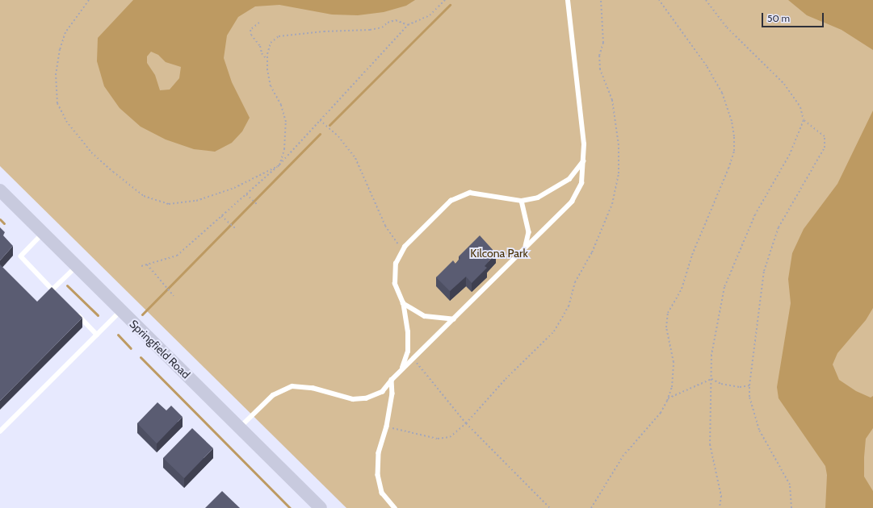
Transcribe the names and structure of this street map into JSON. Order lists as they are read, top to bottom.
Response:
{
  "streets": {
    "street": ["Springfield Road"]
  },
  "parks": ["Kilcona Park"],
  "scale_bar": "50 m"
}
